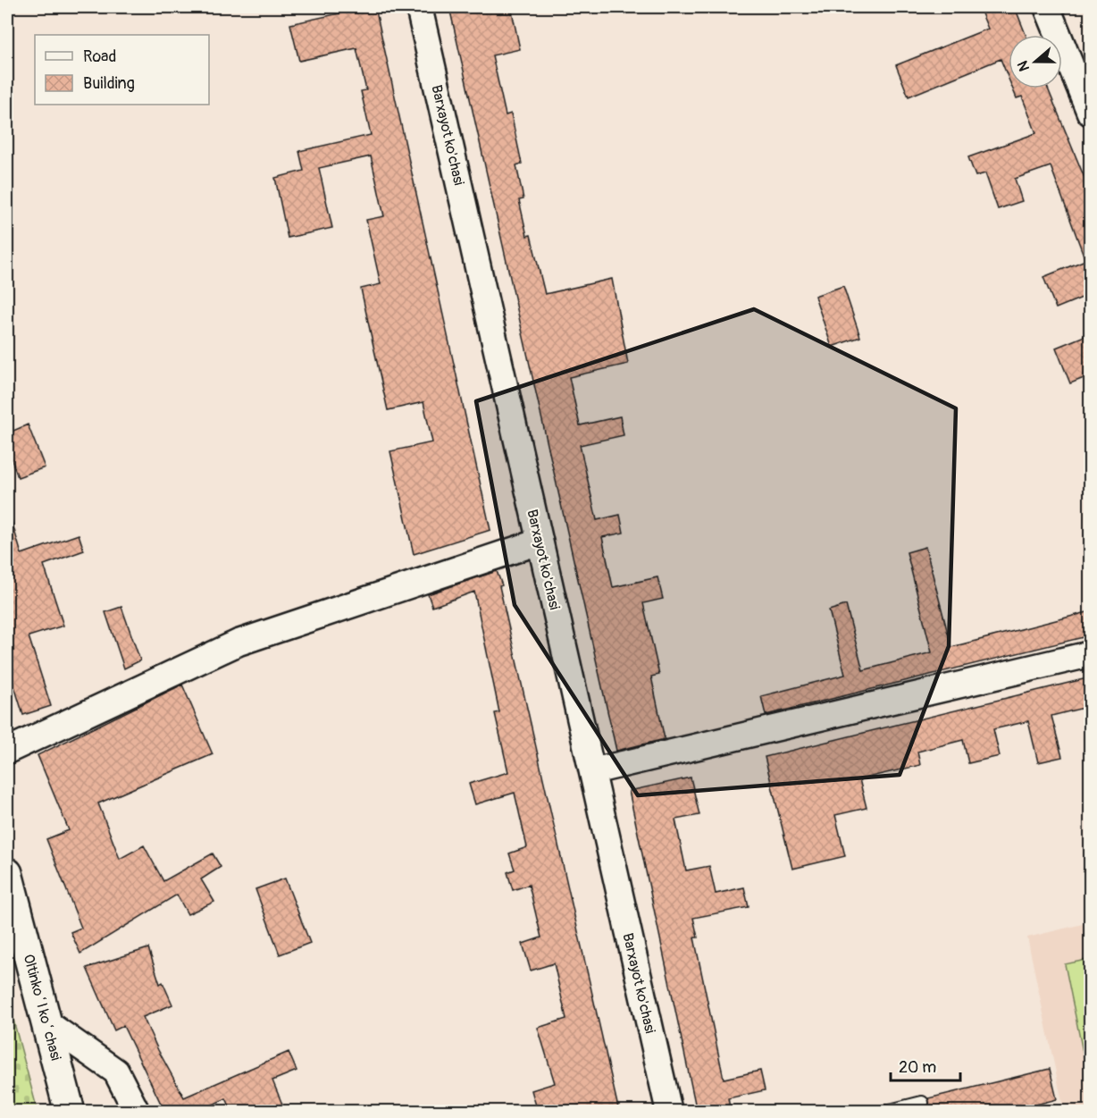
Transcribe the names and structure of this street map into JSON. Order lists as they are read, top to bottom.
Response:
{
  "streets": {
    "main road": ["Oltinkoʻl koʻchasi"],
    "street": ["Barxayot ko'chasi"]
  },
  "legend": ["Road", "Building"],
  "scale_bar": "20 m",
  "north": "left"
}
